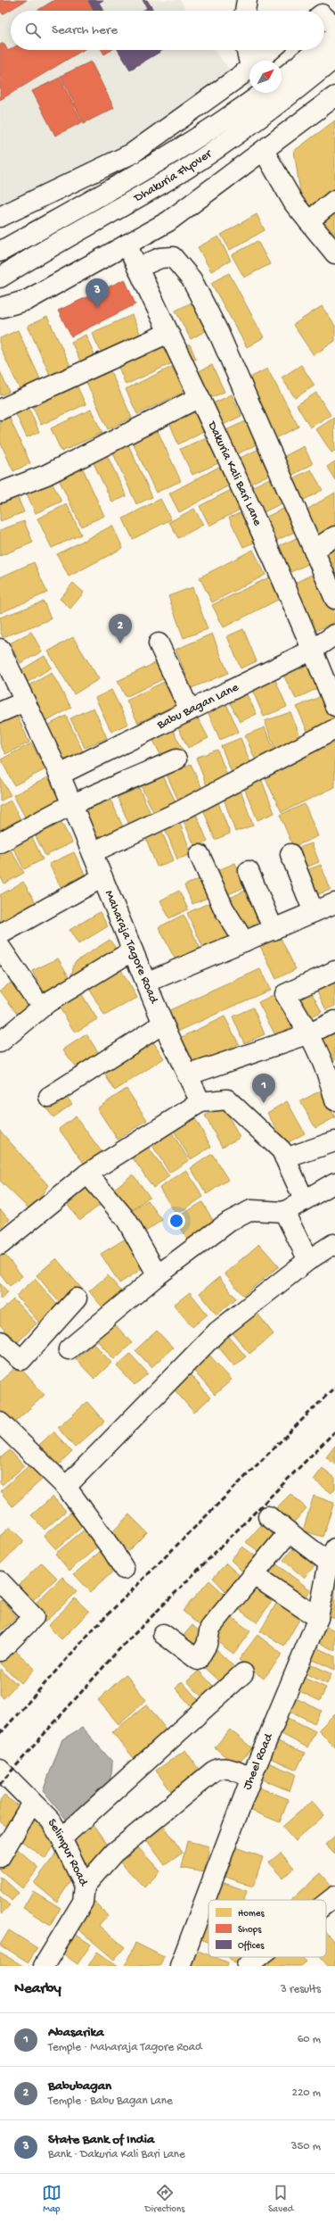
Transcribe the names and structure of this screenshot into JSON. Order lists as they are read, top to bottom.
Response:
{
  "streets": {
    "street": [
      "Dhakuria Flyover",
      "Dakuria Kali Bari Lane",
      "Babu Bagan Lane",
      "Maharaja Tagore Road",
      "Jheel Road",
      "Selimpur Road"
    ]
  },
  "crossings": [
    ["Dakuria Kali Bari Lane", "Babu Bagan Lane"],
    ["Babu Bagan Lane", "Maharaja Tagore Road"]
  ],
  "legend": ["Homes", "Shops", "Offices"],
  "north": "top right",
  "page": {
    "search": "Search here",
    "pins": ["3", "2", "1"],
    "heading": ["Nearby", "3 results"],
    "list": [
      {
        "mark": "1",
        "name": "Abasarika",
        "note": "Temple · Maharaja Tagore Road",
        "value": "60 m"
      },
      {
        "mark": "2",
        "name": "Babubagan",
        "note": "Temple · Babu Bagan Lane",
        "value": "220 m"
      },
      {
        "mark": "3",
        "name": "State Bank of India",
        "note": "Bank · Dakuria Kali Bari Lane",
        "value": "350 m"
      }
    ],
    "nav": ["Map", "Directions", "Saved"]
  }
}
